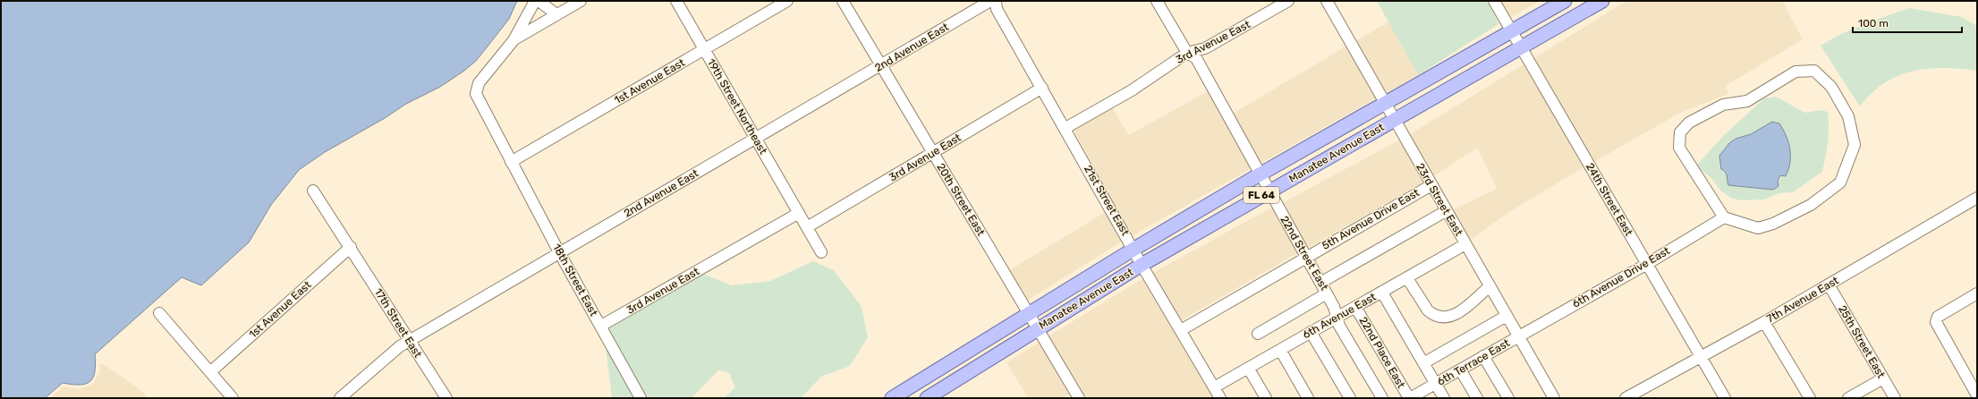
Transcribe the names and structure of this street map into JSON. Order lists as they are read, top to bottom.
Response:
{
  "streets": {
    "main road": ["Manatee Avenue East", "FL 64"],
    "street": [
      "3rd Avenue East",
      "2nd Avenue East",
      "1st Avenue East",
      "19th Street Northeast",
      "20th Street East",
      "23rd Street East",
      "24th Street East",
      "21st Street East",
      "5th Avenue Drive East",
      "22nd Street East",
      "6th Avenue Drive East",
      "18th Street East",
      "7th Avenue East",
      "6th Avenue East",
      "17th Street East",
      "25th Street East",
      "22nd Place East",
      "6th Terrace East"
    ]
  },
  "crossings": [
    ["3rd Avenue East", "19th Street Northeast"],
    ["3rd Avenue East", "20th Street East"],
    ["3rd Avenue East", "21st Street East"],
    ["3rd Avenue East", "22nd Street East"],
    ["3rd Avenue East", "18th Street East"],
    ["2nd Avenue East", "19th Street Northeast"],
    ["2nd Avenue East", "20th Street East"],
    ["2nd Avenue East", "18th Street East"],
    ["2nd Avenue East", "17th Street East"],
    ["1st Avenue East", "19th Street Northeast"],
    ["1st Avenue East", "18th Street East"],
    ["1st Avenue East", "17th Street East"],
    ["Manatee Avenue East", "20th Street East"],
    ["Manatee Avenue East", "23rd Street East"],
    ["Manatee Avenue East", "24th Street East"],
    ["Manatee Avenue East", "21st Street East"],
    ["Manatee Avenue East", "22nd Street East"],
    ["23rd Street East", "5th Avenue Drive East"],
    ["23rd Street East", "6th Avenue Drive East"],
    ["23rd Street East", "6th Avenue East"],
    ["23rd Street East", "6th Terrace East"],
    ["24th Street East", "6th Avenue Drive East"],
    ["24th Street East", "7th Avenue East"],
    ["21st Street East", "5th Avenue Drive East"],
    ["21st Street East", "6th Avenue East"],
    ["5th Avenue Drive East", "22nd Street East"],
    ["22nd Street East", "6th Avenue East"],
    ["6th Avenue Drive East", "6th Terrace East"],
    ["7th Avenue East", "25th Street East"],
    ["6th Avenue East", "22nd Place East"],
    ["22nd Place East", "6th Terrace East"]
  ],
  "scale_bar": "100 m"
}
